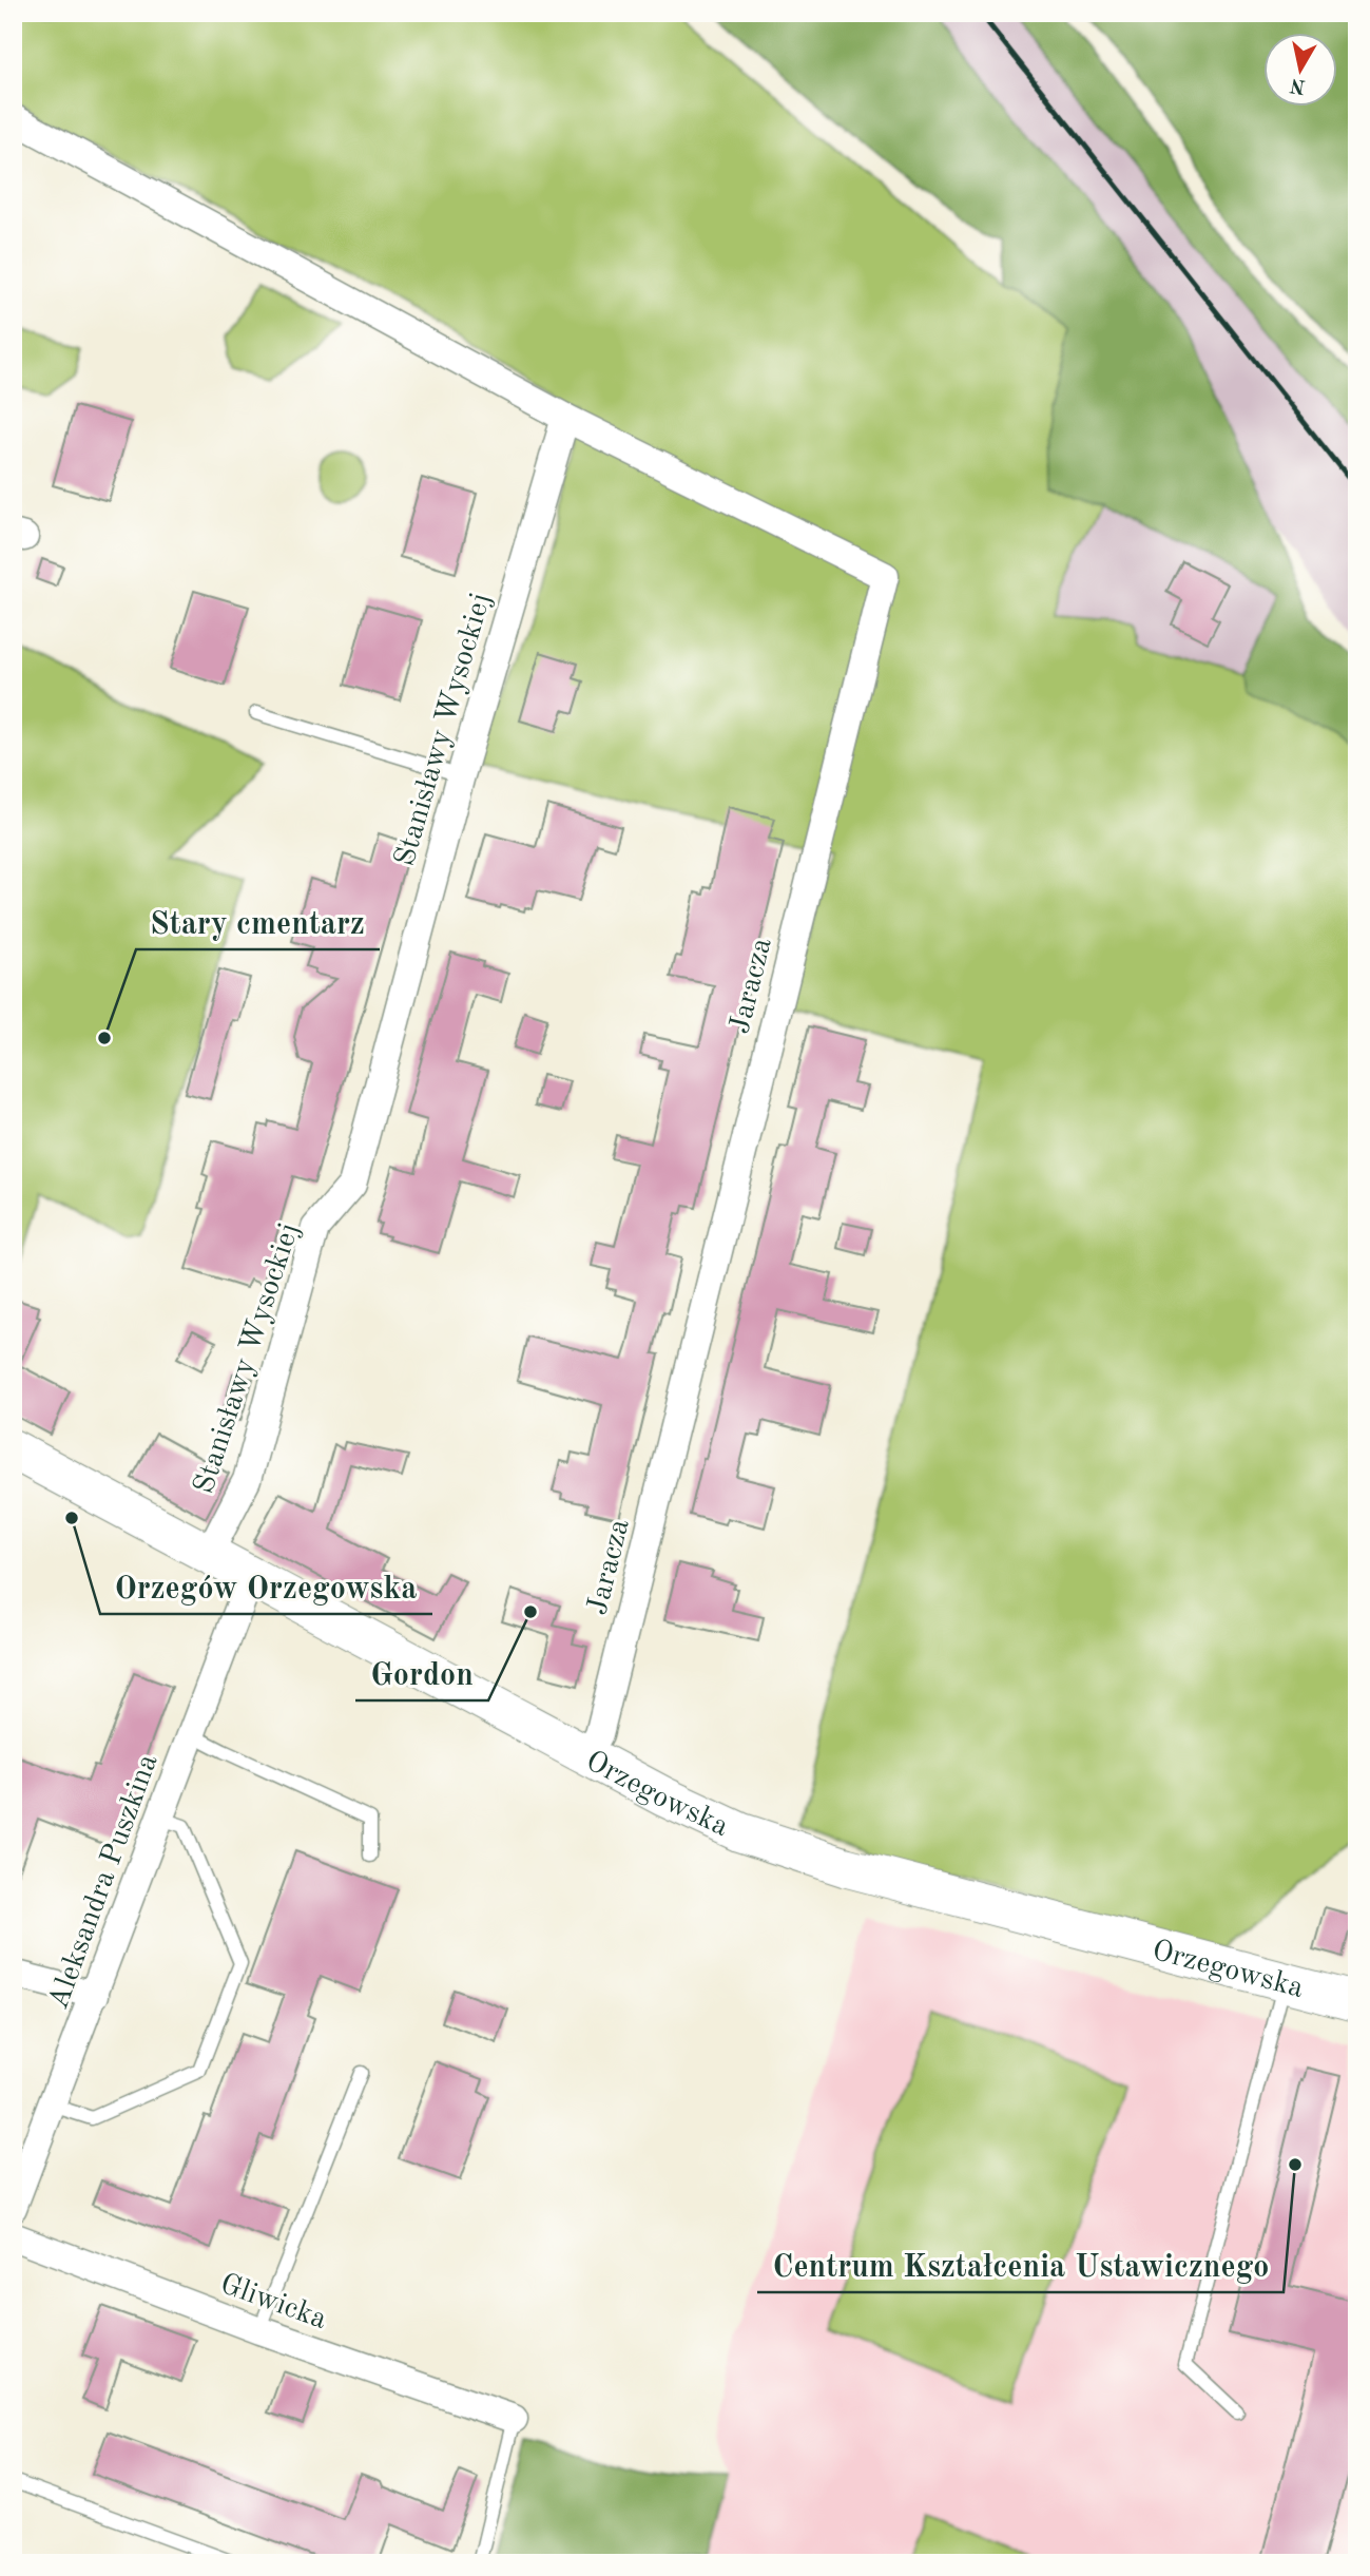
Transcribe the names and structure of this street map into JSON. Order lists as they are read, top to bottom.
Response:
{
  "streets": {
    "street": [
      "Stanisławy Wysockiej",
      "Jaracza",
      "Orzegowska",
      "Aleksandra Puszkina",
      "Gliwicka"
    ]
  },
  "crossings": [
    ["Stanisławy Wysockiej", "Jaracza"],
    ["Stanisławy Wysockiej", "Orzegowska"],
    ["Jaracza", "Orzegowska"],
    ["Orzegowska", "Aleksandra Puszkina"]
  ],
  "places": [
    "Stary cmentarz",
    "Orzegów Orzegowska",
    "Gordon",
    "Centrum Kształcenia Ustawicznego"
  ],
  "north": "bottom"
}
